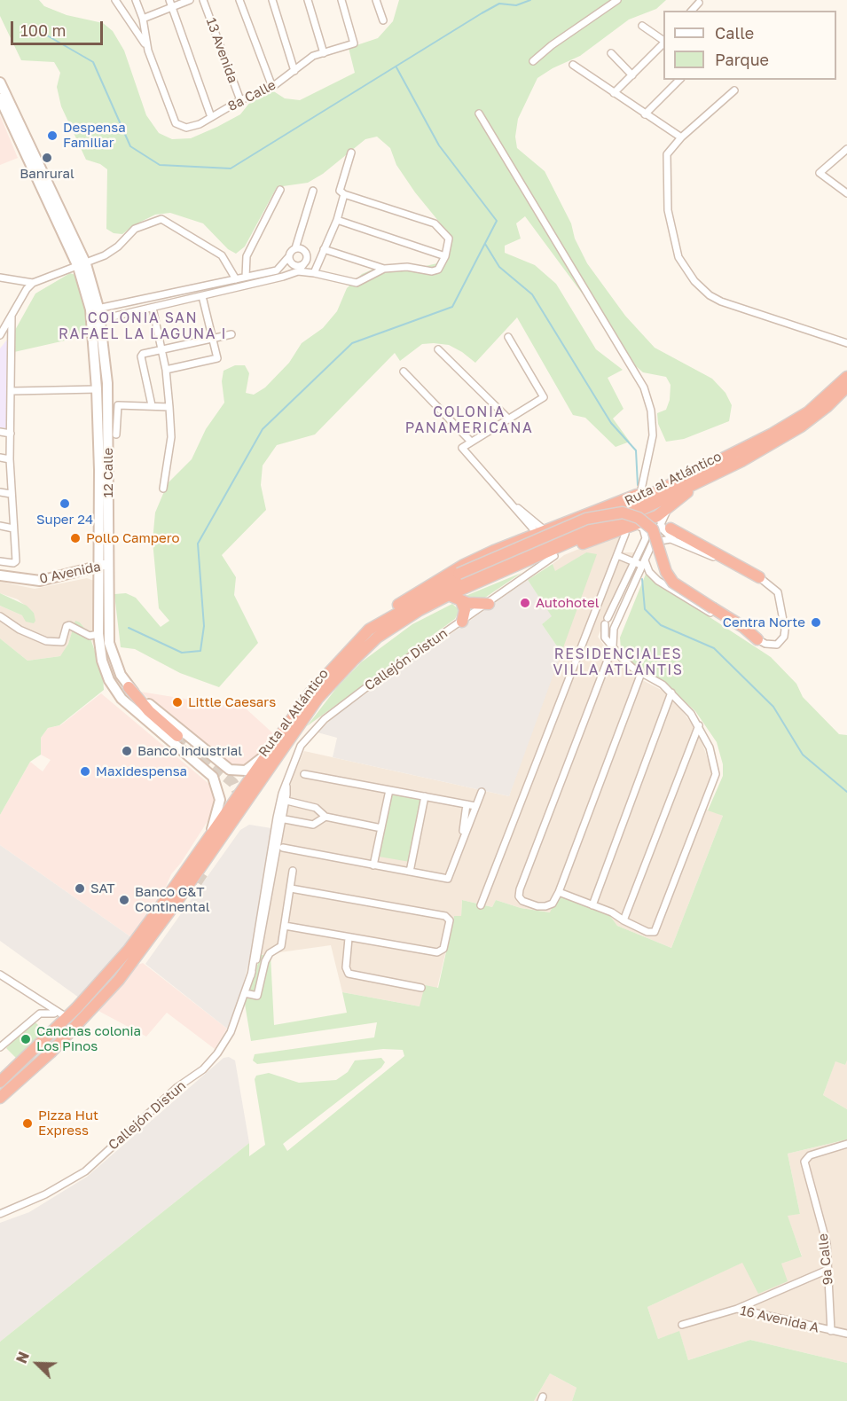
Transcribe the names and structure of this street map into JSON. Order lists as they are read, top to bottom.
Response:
{
  "streets": {
    "highway": ["Ruta al Atlántico"],
    "main road": ["12 Calle", "0 Avenida"],
    "street": [
      "13 Avenida",
      "8a Calle",
      "Callejón Distun",
      "9a Calle",
      "16 Avenida A"
    ]
  },
  "crossings": [
    ["13 Avenida", "8a Calle"],
    ["12 Calle", "Ruta al Atlántico"],
    ["12 Calle", "0 Avenida"],
    ["9a Calle", "16 Avenida A"]
  ],
  "districts": ["COLONIA SAN RAFAEL LA LAGUNA I", "COLONIA PANAMERICANA", "RESIDENCIALES VILLA ATLÁNTIS"],
  "places": [
    "Despensa Familiar",
    "Banrural",
    "Super 24",
    "Pollo Campero",
    "Autohotel",
    "Centra Norte",
    "Little Caesars",
    "Banco Industrial",
    "Maxidespensa",
    "SAT",
    "Banco G&T Continental",
    "Canchas colonia Los Pinos",
    "Pizza Hut Express"
  ],
  "legend": ["Calle", "Parque"],
  "scale_bar": "100 m",
  "north": "top left"
}
